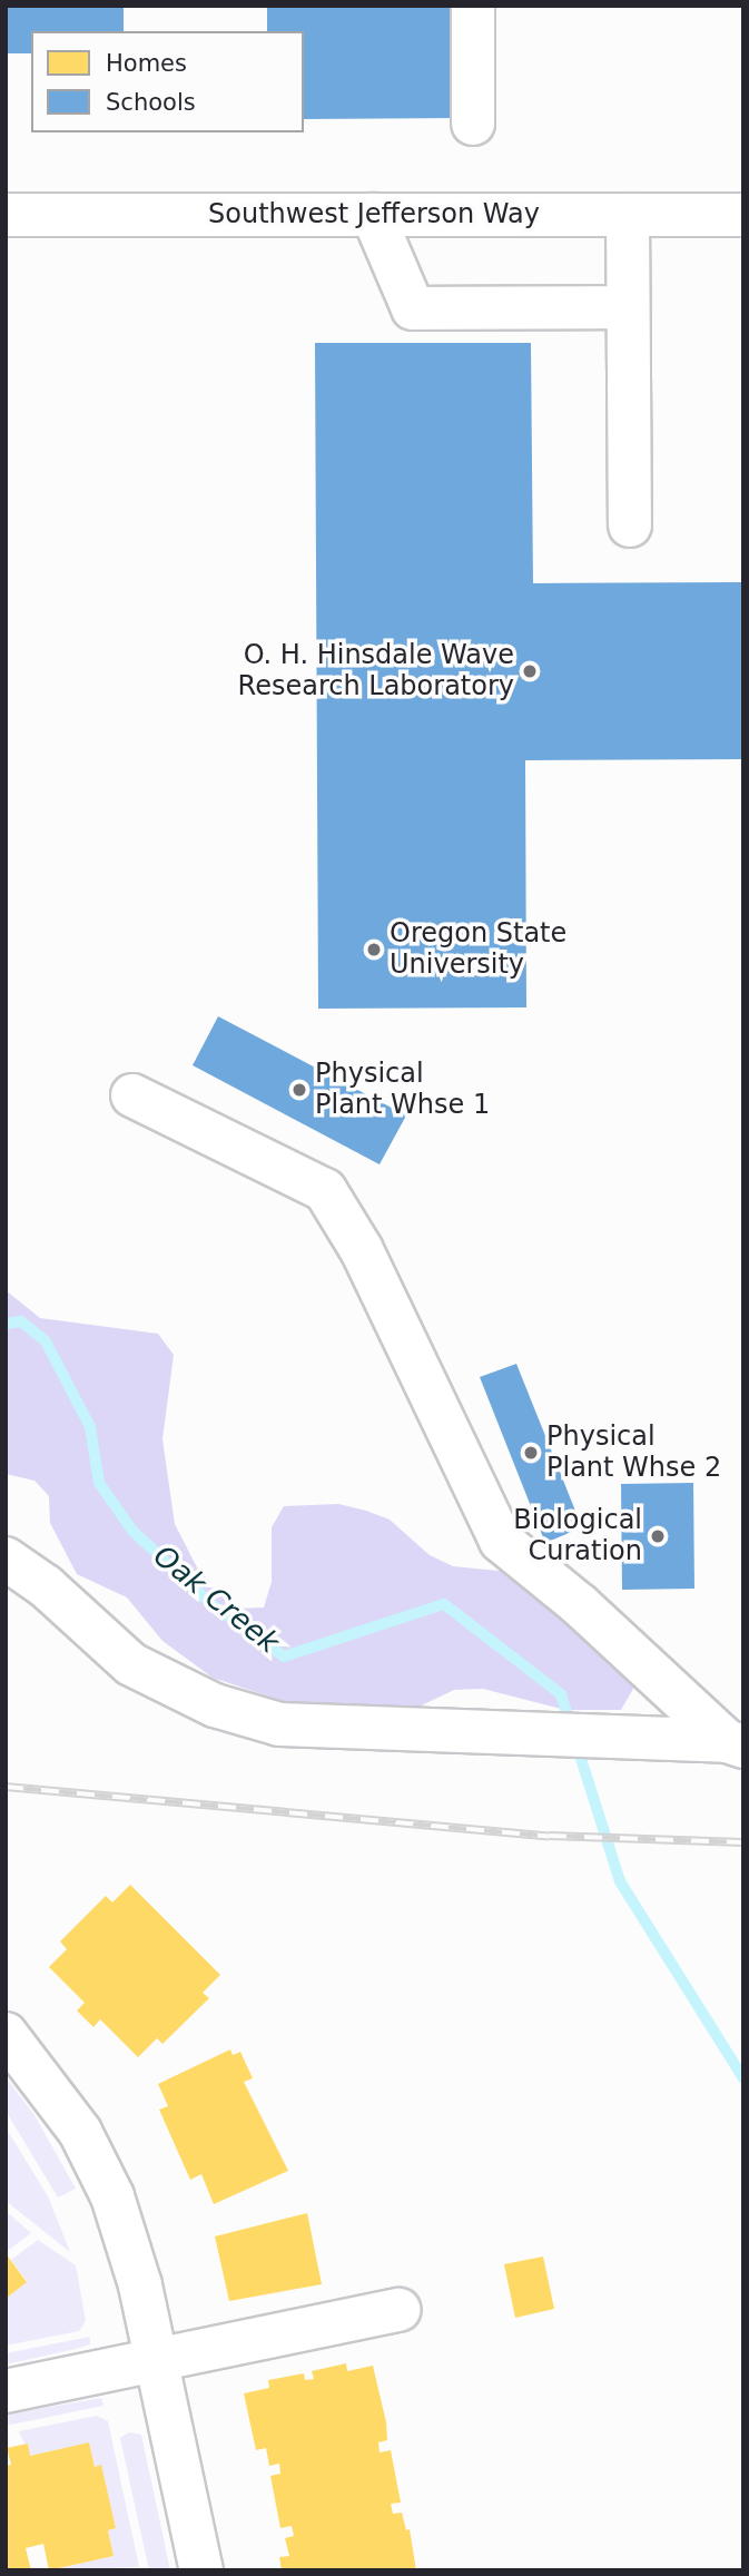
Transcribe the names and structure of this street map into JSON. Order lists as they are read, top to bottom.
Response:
{
  "streets": {
    "street": ["Southwest Jefferson Way"]
  },
  "water": ["Oak Creek"],
  "places": [
    "O. H. Hinsdale Wave Research Laboratory",
    "Oregon State University",
    "Physical Plant Whse 1",
    "Physical Plant Whse 2",
    "Biological Curation"
  ],
  "legend": ["Homes", "Schools"]
}
